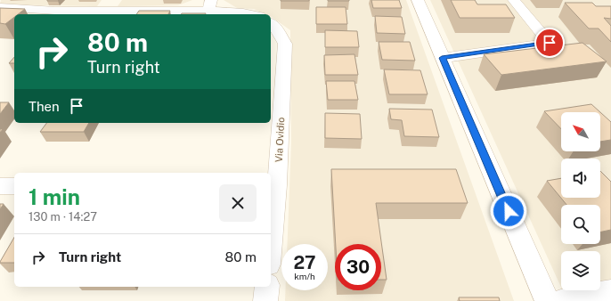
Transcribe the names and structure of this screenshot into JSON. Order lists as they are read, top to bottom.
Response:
{
  "streets": {
    "street": ["Via Ovidio"]
  },
  "north": "top left",
  "page": {
    "turn": ["80 m", "Turn right"],
    "then": "Then",
    "heading": ["1 min", "130 m · 14:27"],
    "list": [
      {
        "name": "Turn right",
        "value": "80 m"
      }
    ],
    "speed": "27 km/h",
    "limit": "30"
  }
}
